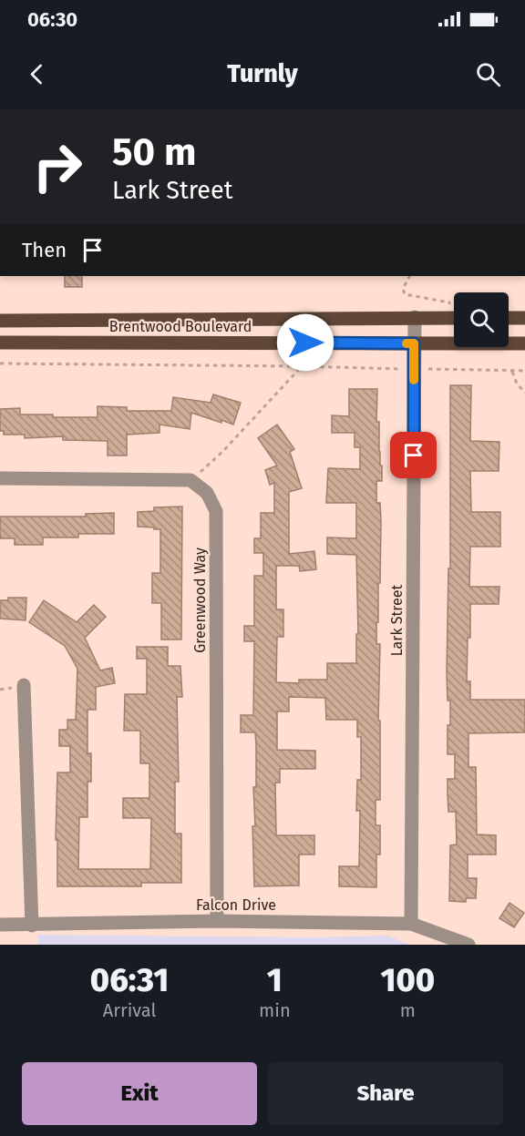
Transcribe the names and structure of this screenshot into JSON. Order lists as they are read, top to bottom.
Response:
{
  "streets": {
    "main road": ["Brentwood Boulevard"],
    "street": ["Greenwood Way", "Lark Street", "Falcon Drive"]
  },
  "crossings": [
    ["Brentwood Boulevard", "Lark Street"],
    ["Greenwood Way", "Falcon Drive"],
    ["Lark Street", "Falcon Drive"]
  ],
  "page": {
    "status": "06:30",
    "header": "Turnly",
    "turn": ["50 m", "Lark Street"],
    "then": "Then",
    "eta": [
      "06:31",
      "Arrival",
      "1",
      "min",
      "100",
      "m"
    ],
    "buttons": ["Exit", "Share"]
  }
}
